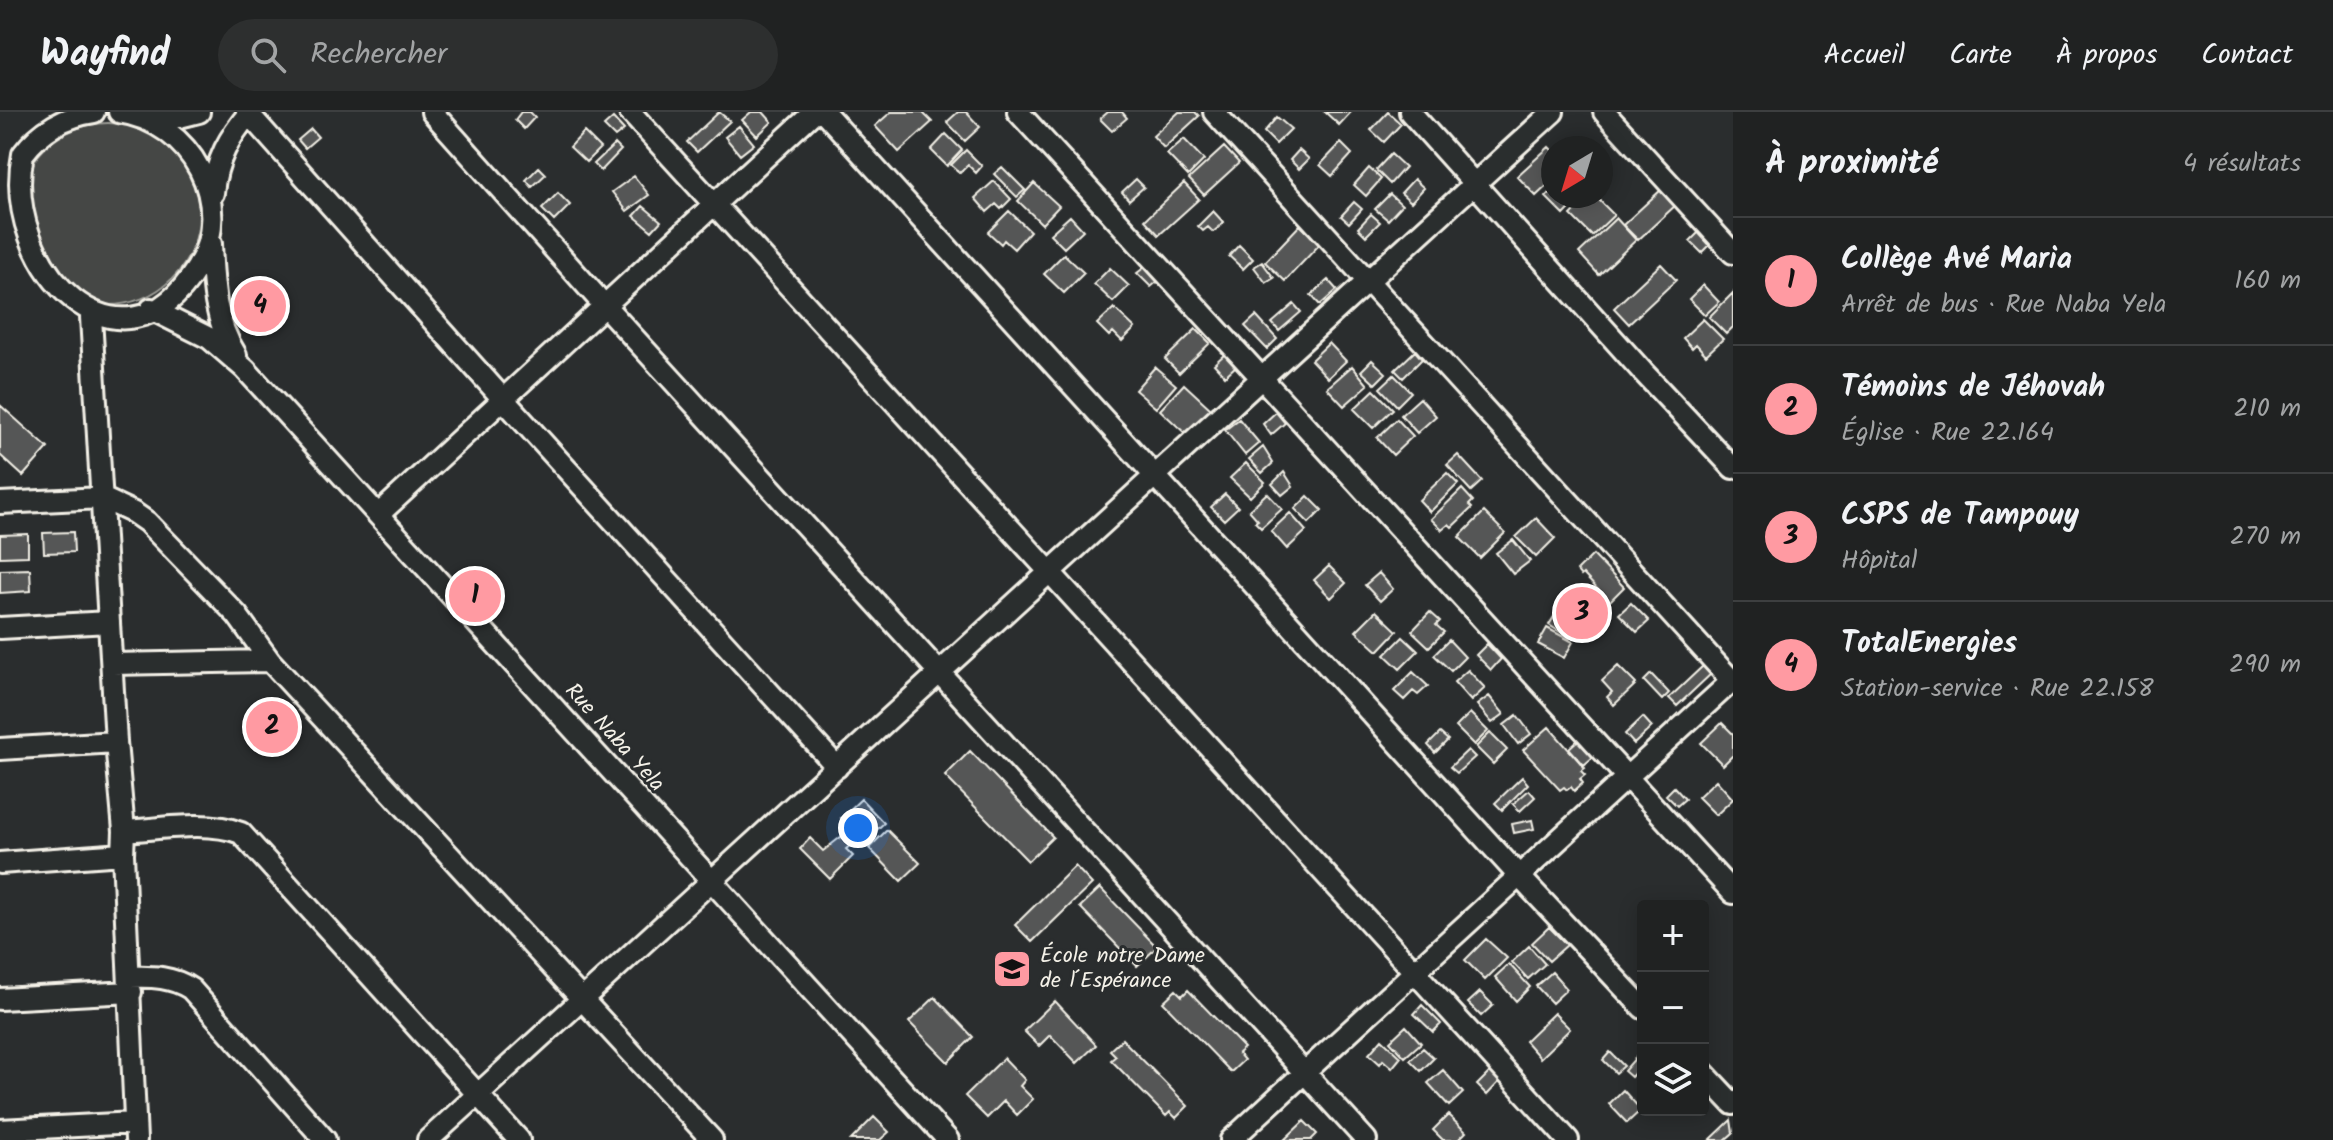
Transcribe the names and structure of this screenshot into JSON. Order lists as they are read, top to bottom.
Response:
{
  "streets": {
    "street": ["Rue Naba Yela"]
  },
  "places": {
    "school or university": ["École notre Dame de l´Espérance"]
  },
  "north": "bottom left",
  "page": {
    "header": "Wayfind",
    "search": "Rechercher",
    "nav": [
      "Accueil",
      "Carte",
      "À propos",
      "Contact"
    ],
    "heading": ["À proximité", "4 résultats"],
    "list": [
      {
        "mark": "1",
        "name": "Collège Avé Maria",
        "note": "Arrêt de bus · Rue Naba Yela",
        "value": "160 m"
      },
      {
        "mark": "2",
        "name": "Témoins de Jéhovah",
        "note": "Église · Rue 22.164",
        "value": "210 m"
      },
      {
        "mark": "3",
        "name": "CSPS de Tampouy",
        "note": "Hôpital",
        "value": "270 m"
      },
      {
        "mark": "4",
        "name": "TotalEnergies",
        "note": "Station-service · Rue 22.158",
        "value": "290 m"
      }
    ],
    "pins": [
      "4",
      "1",
      "3",
      "2"
    ],
    "map_buttons": ["+", "−"]
  }
}
